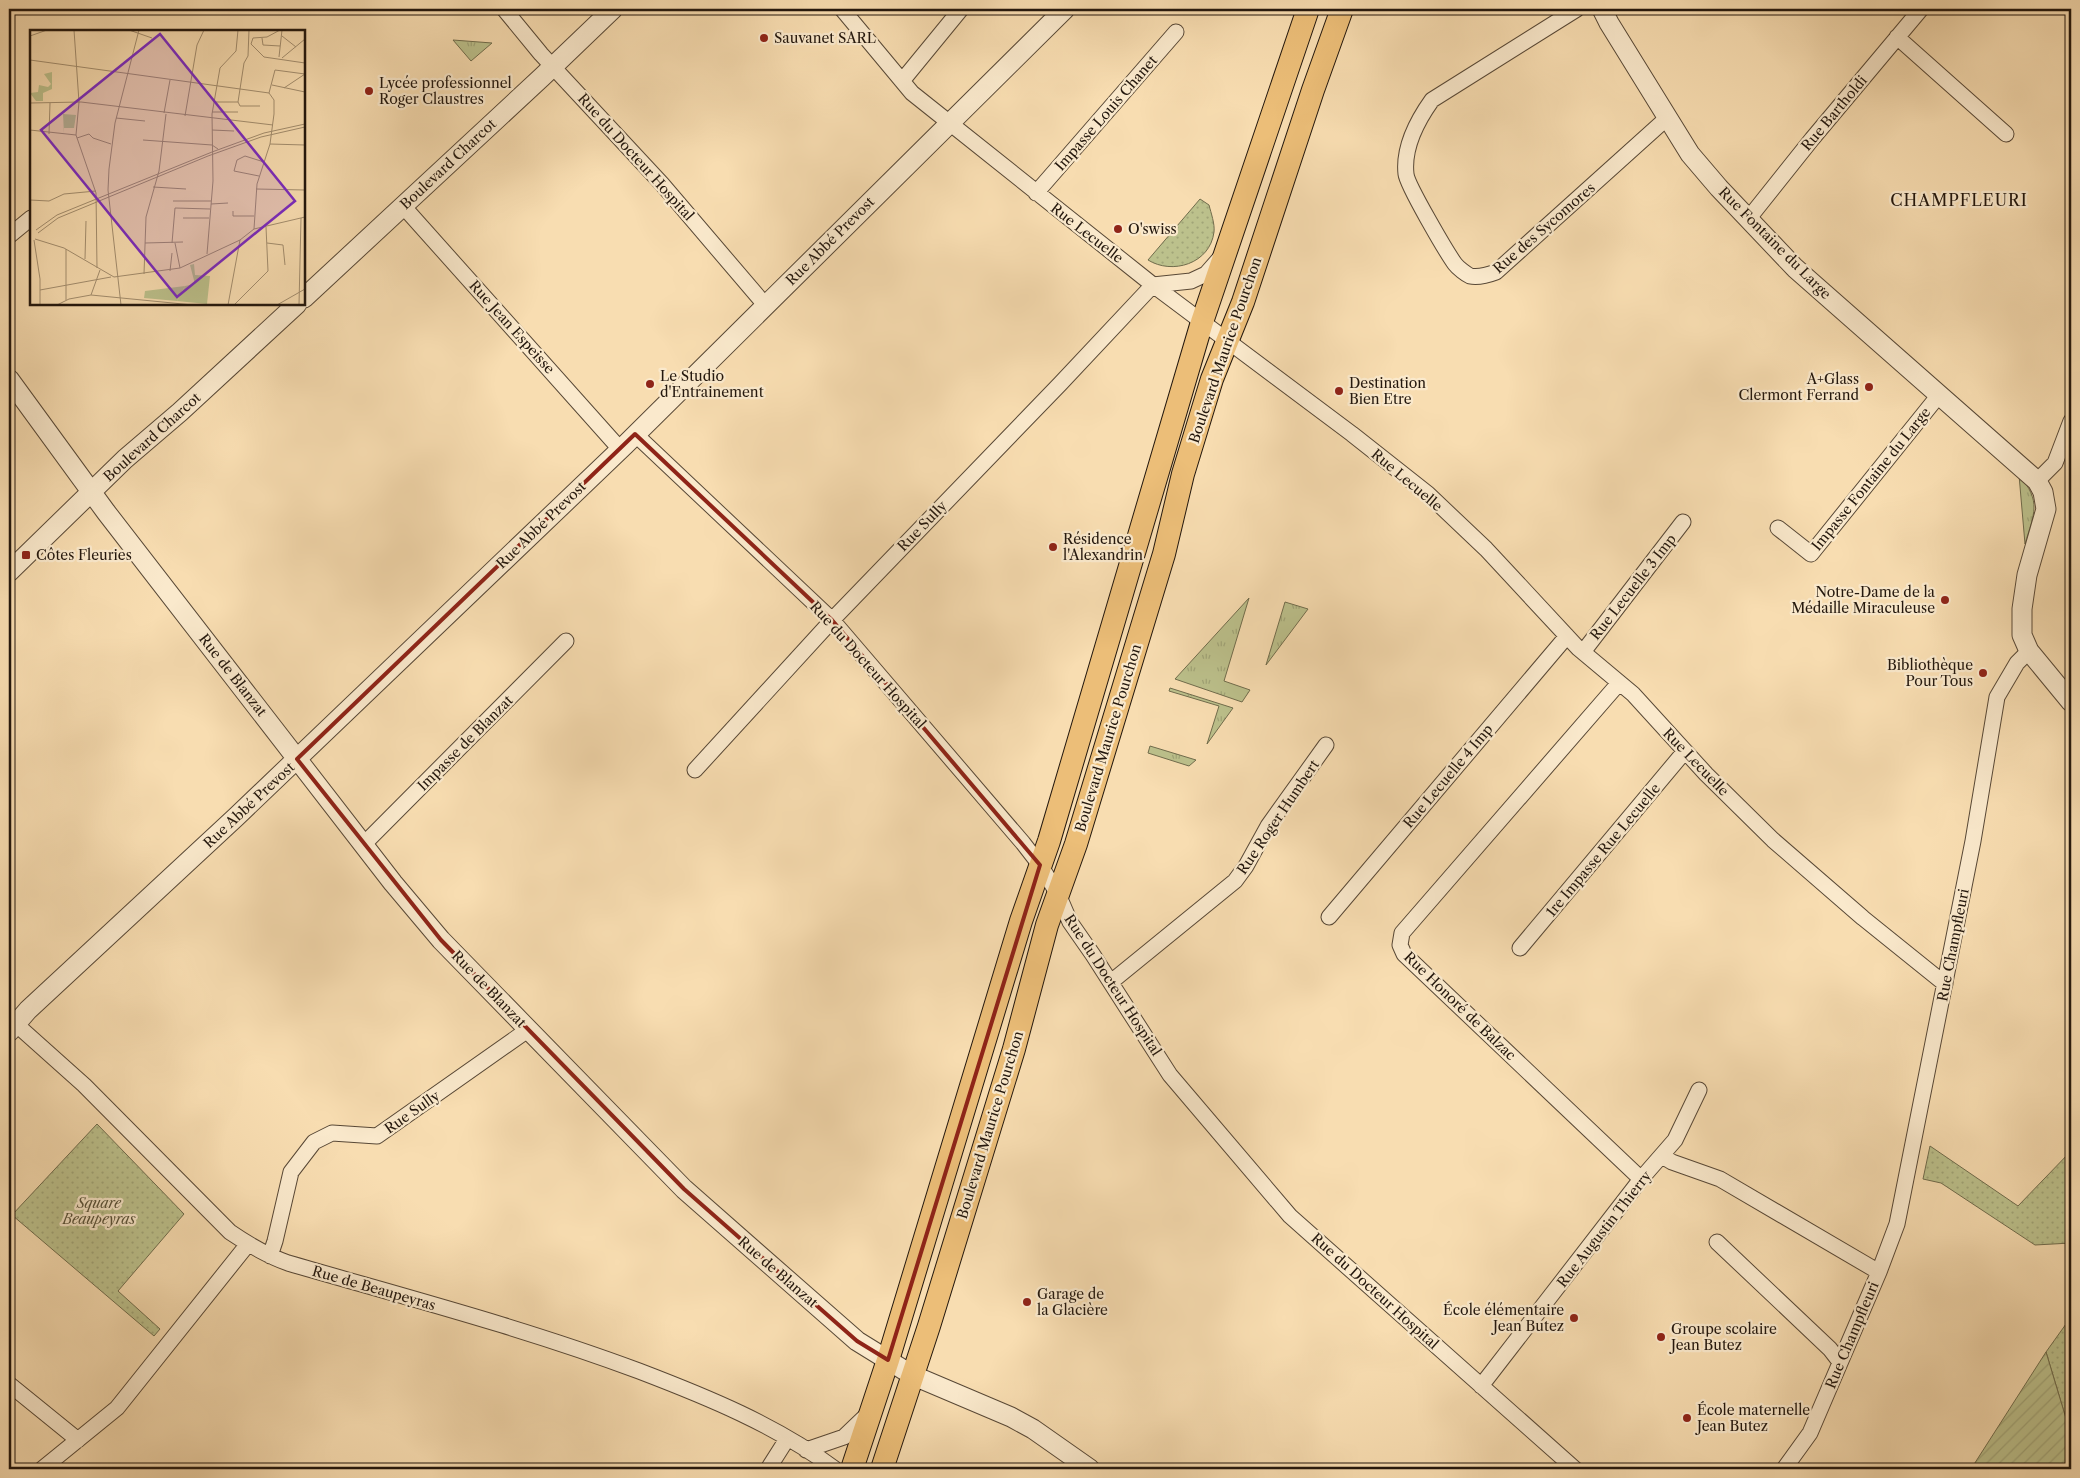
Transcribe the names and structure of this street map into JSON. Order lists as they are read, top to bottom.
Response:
{
  "streets": {
    "main road": ["Boulevard Maurice Pourchon"],
    "street": [
      "Impasse Louis Chanet",
      "Rue Bartholdi",
      "Rue du Docteur Hospital",
      "Boulevard Charcot",
      "Rue des Sycomores",
      "Rue Lecuelle",
      "Rue Abbé Prevost",
      "Rue Fontaine du Large",
      "Rue Jean Espeisse",
      "Impasse Fontaine du Large",
      "Rue Sully",
      "Rue Lecuelle 3 Imp",
      "Rue de Blanzat",
      "Impasse de Blanzat",
      "Rue Lecuelle 4 Imp",
      "Rue Roger Humbert",
      "1re Impasse Rue Lecuelle",
      "Rue Champfleuri",
      "Rue Honoré de Balzac",
      "Rue Augustin Thierry",
      "Rue de Beaupeyras"
    ]
  },
  "crossings": [
    ["Impasse Louis Chanet", "Rue Lecuelle"],
    ["Rue Bartholdi", "Rue Fontaine du Large"],
    ["Rue du Docteur Hospital", "Boulevard Charcot"],
    ["Rue du Docteur Hospital", "Rue Abbé Prevost"],
    ["Rue du Docteur Hospital", "Boulevard Maurice Pourchon"],
    ["Rue du Docteur Hospital", "Rue Sully"],
    ["Rue du Docteur Hospital", "Rue Roger Humbert"],
    ["Rue du Docteur Hospital", "Rue Augustin Thierry"],
    ["Boulevard Charcot", "Rue Jean Espeisse"],
    ["Boulevard Charcot", "Rue de Blanzat"],
    ["Rue des Sycomores", "Rue Fontaine du Large"],
    ["Rue Lecuelle", "Rue Abbé Prevost"],
    ["Rue Lecuelle", "Boulevard Maurice Pourchon"],
    ["Rue Lecuelle", "Rue Sully"],
    ["Rue Lecuelle", "Rue Lecuelle 3 Imp"],
    ["Rue Lecuelle", "Rue Lecuelle 4 Imp"],
    ["Rue Lecuelle", "1re Impasse Rue Lecuelle"],
    ["Rue Lecuelle", "Rue Champfleuri"],
    ["Rue Lecuelle", "Rue Honoré de Balzac"],
    ["Rue Abbé Prevost", "Rue Jean Espeisse"],
    ["Rue Abbé Prevost", "Rue de Blanzat"],
    ["Rue Abbé Prevost", "Rue de Beaupeyras"],
    ["Rue Fontaine du Large", "Impasse Fontaine du Large"],
    ["Boulevard Maurice Pourchon", "Rue Sully"],
    ["Boulevard Maurice Pourchon", "Rue de Blanzat"],
    ["Rue Sully", "Rue de Blanzat"],
    ["Rue Sully", "Rue de Beaupeyras"],
    ["Rue de Blanzat", "Impasse de Blanzat"],
    ["Rue Honoré de Balzac", "Rue Augustin Thierry"]
  ],
  "districts": ["CHAMPFLEURI"],
  "parks": ["Square Beaupeyras"],
  "places": {
    "other": [
      "Sauvanet SARL",
      "Lycée professionnel Roger Claustres",
      "O'swiss",
      "Le Studio d'Entrainement",
      "A+Glass Clermont Ferrand",
      "Destination Bien Etre",
      "Résidence l'Alexandrin",
      "Notre-Dame de la Médaille Miraculeuse",
      "Bibliothèque Pour Tous",
      "Garage de la Glacière",
      "École élémentaire Jean Butez",
      "Groupe scolaire Jean Butez",
      "École maternelle Jean Butez"
    ],
    "transit": ["Côtes Fleuries"]
  }
}
